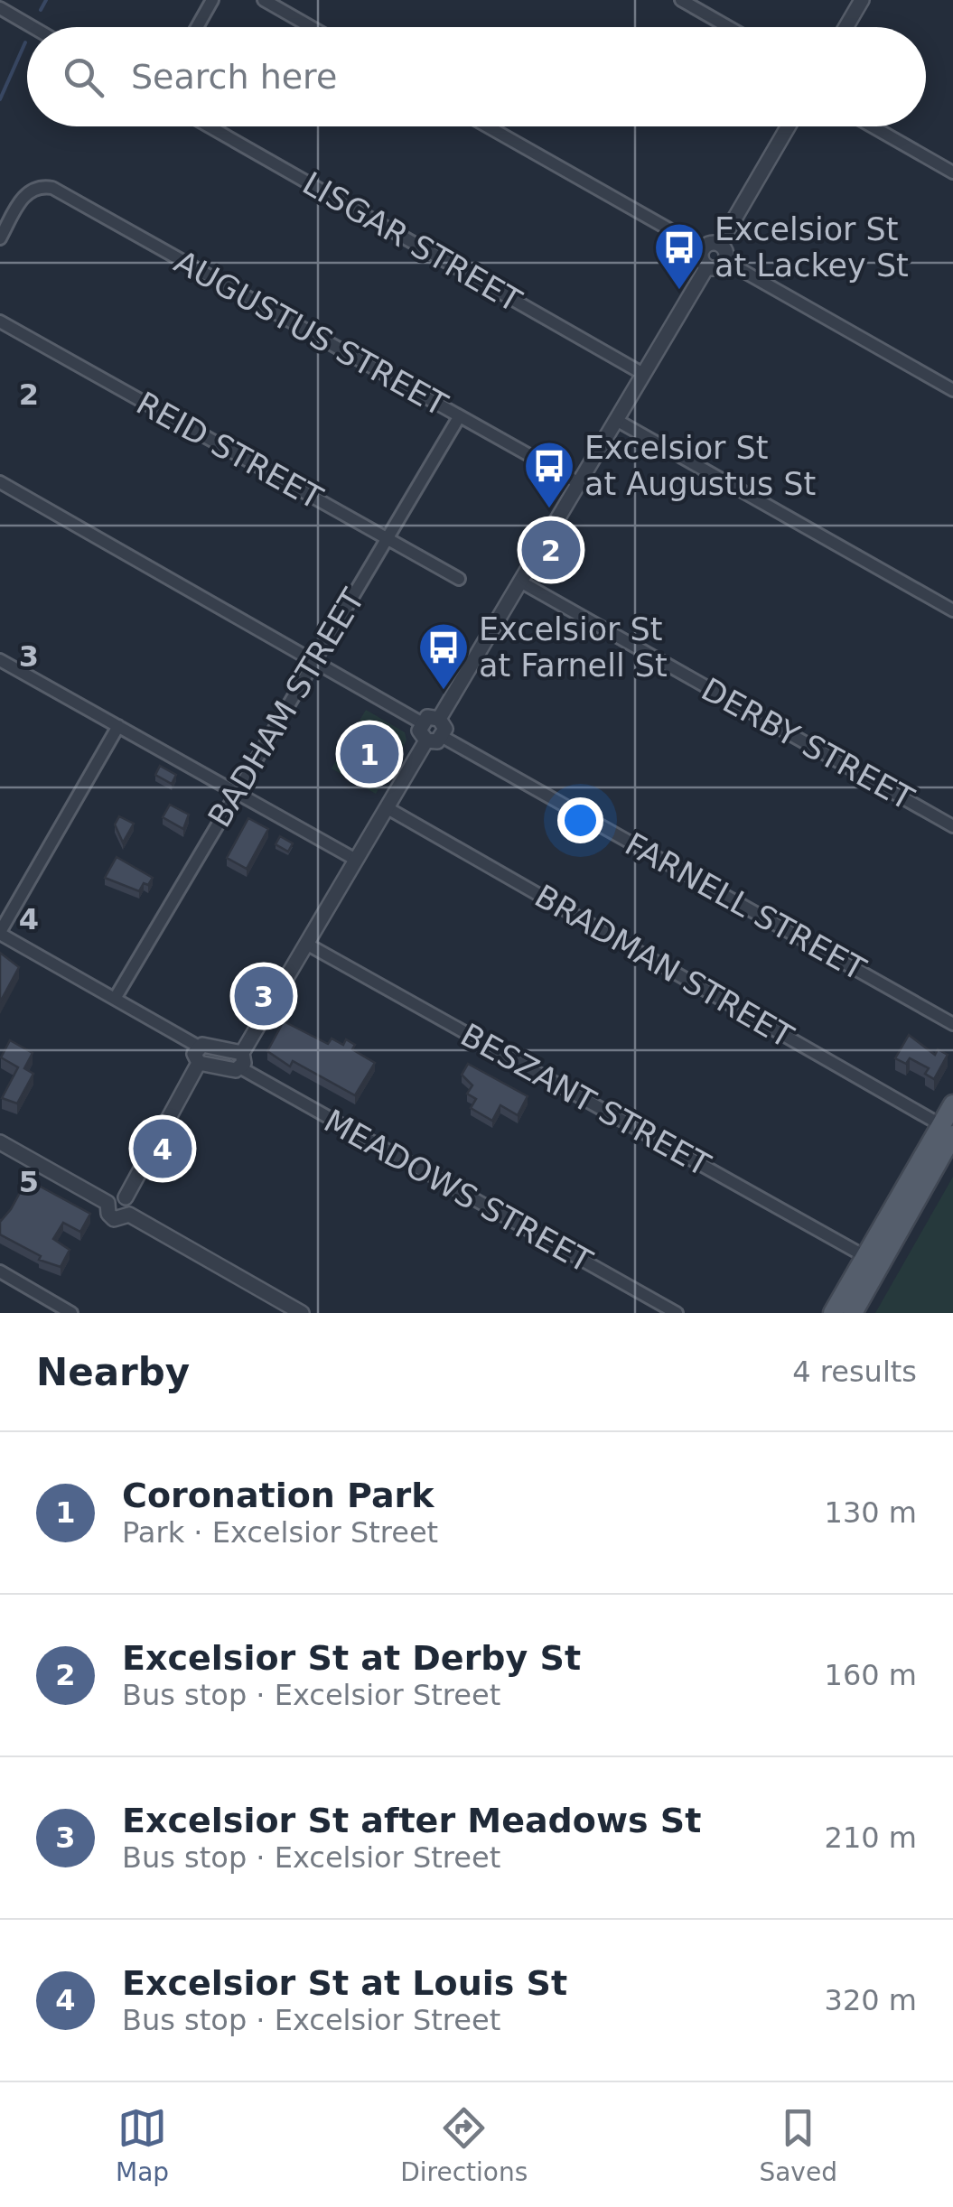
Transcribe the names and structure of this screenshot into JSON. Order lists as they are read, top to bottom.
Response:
{
  "streets": {
    "street": [
      "LISGAR STREET",
      "AUGUSTUS STREET",
      "REID STREET",
      "BADHAM STREET",
      "DERBY STREET",
      "FARNELL STREET",
      "BRADMAN STREET",
      "BESZANT STREET",
      "MEADOWS STREET"
    ]
  },
  "crossings": [
    ["AUGUSTUS STREET", "BADHAM STREET"],
    ["REID STREET", "BADHAM STREET"]
  ],
  "places": {
    "bus stop": ["Excelsior St at Lackey St", "Excelsior St at Augustus St", "Excelsior St at Farnell St"]
  },
  "page": {
    "search": "Search here",
    "pins": [
      "2",
      "1",
      "3",
      "4"
    ],
    "heading": ["Nearby", "4 results"],
    "list": [
      {
        "mark": "1",
        "name": "Coronation Park",
        "note": "Park · Excelsior Street",
        "value": "130 m"
      },
      {
        "mark": "2",
        "name": "Excelsior St at Derby St",
        "note": "Bus stop · Excelsior Street",
        "value": "160 m"
      },
      {
        "mark": "3",
        "name": "Excelsior St after Meadows St",
        "note": "Bus stop · Excelsior Street",
        "value": "210 m"
      },
      {
        "mark": "4",
        "name": "Excelsior St at Louis St",
        "note": "Bus stop · Excelsior Street",
        "value": "320 m"
      }
    ],
    "nav": ["Map", "Directions", "Saved"]
  },
  "grid": {
    "rows": [
      "2",
      "3",
      "4",
      "5"
    ]
  }
}
